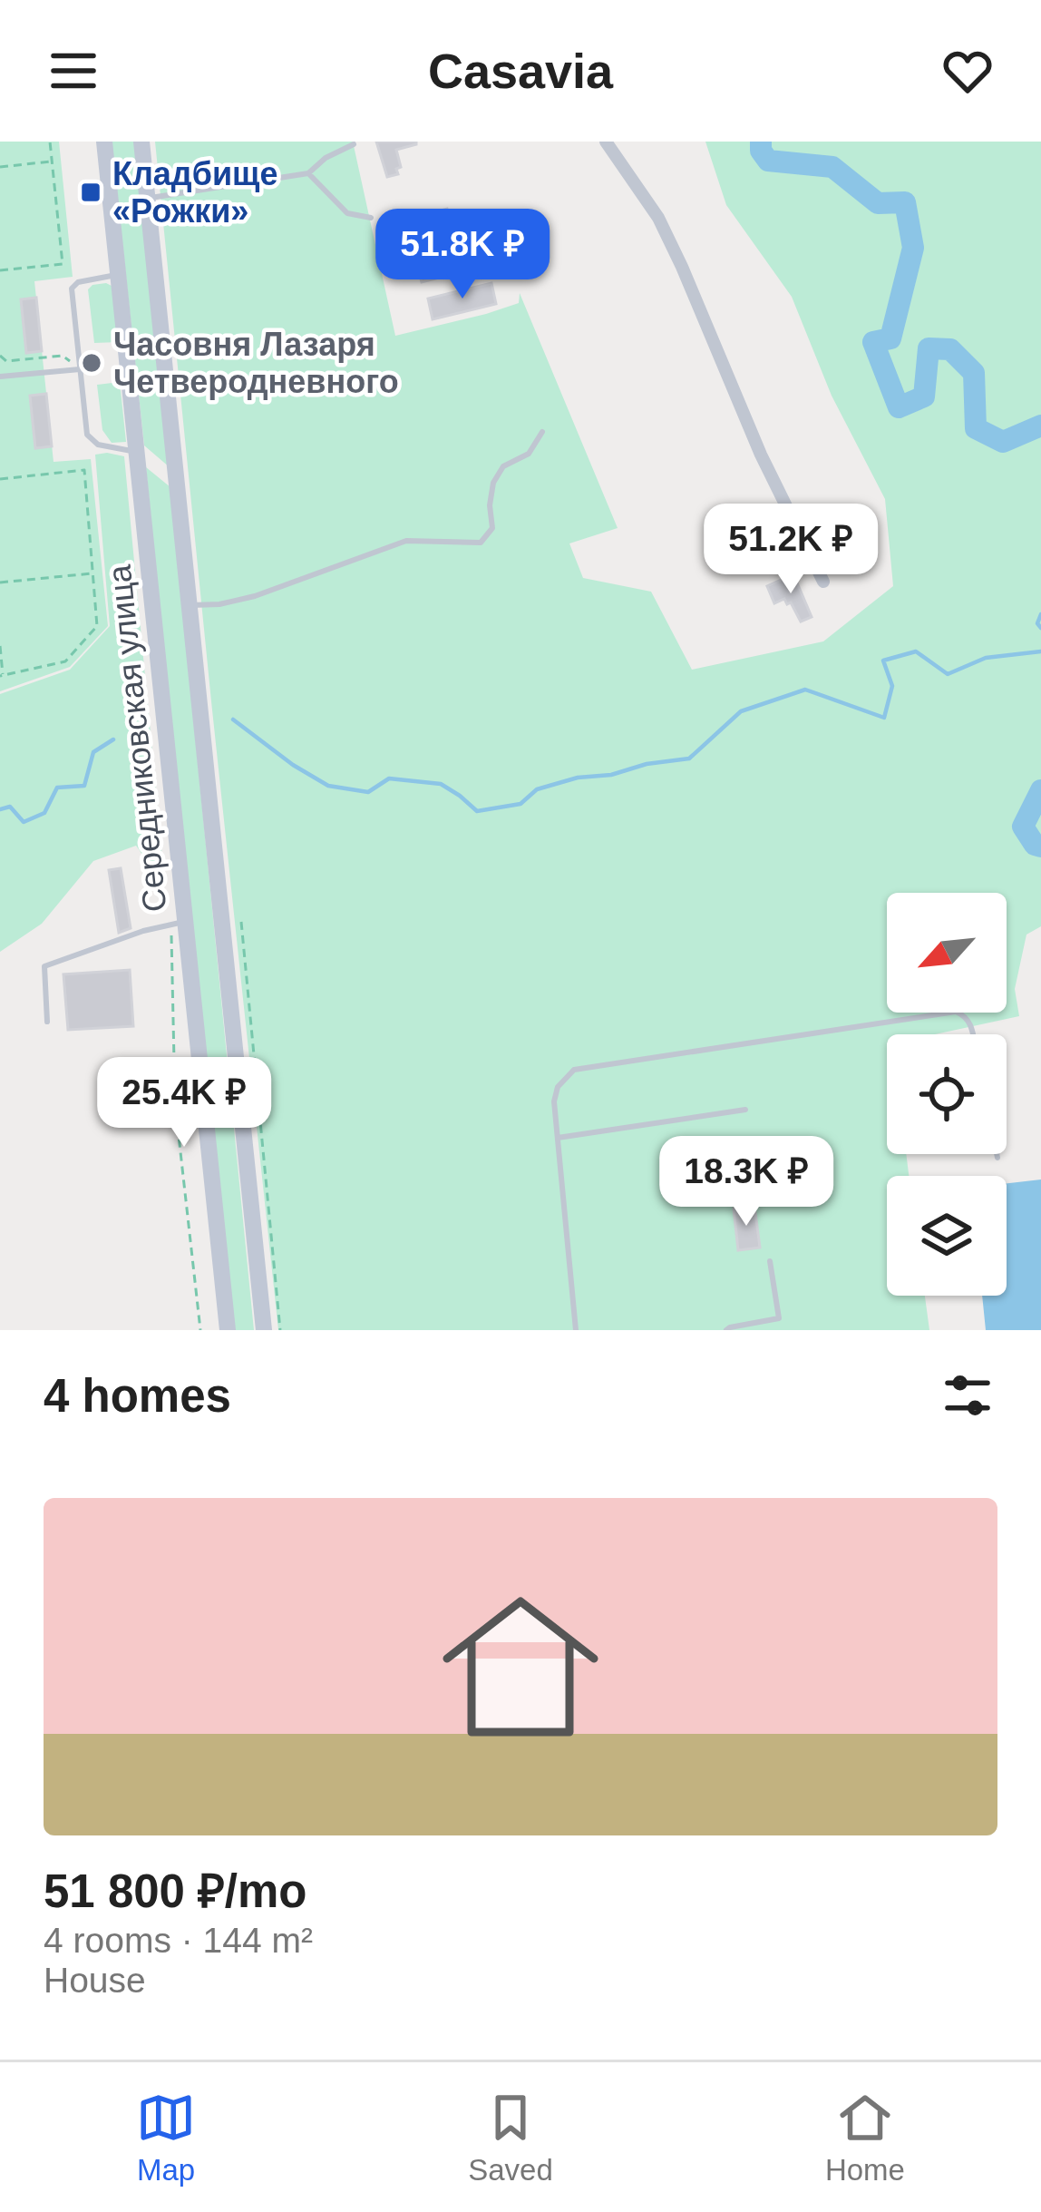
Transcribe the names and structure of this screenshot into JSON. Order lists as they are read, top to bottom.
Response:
{
  "streets": {
    "street": ["Середниковская улица"]
  },
  "places": {
    "transit": ["Кладбище «Рожки»"],
    "other": ["Часовня Лазаря Четверодневного"]
  },
  "north": "bottom left",
  "page": {
    "header": "Casavia",
    "price": [
      "51.8K ₽",
      "51.2K ₽",
      "25.4K ₽",
      "18.3K ₽"
    ],
    "heading": "4 homes",
    "list": [
      {
        "name": "51 800 ₽/mo",
        "note": "4 rooms · 144 m² · House"
      }
    ],
    "tabs": ["Map", "Saved", "Home"]
  }
}
